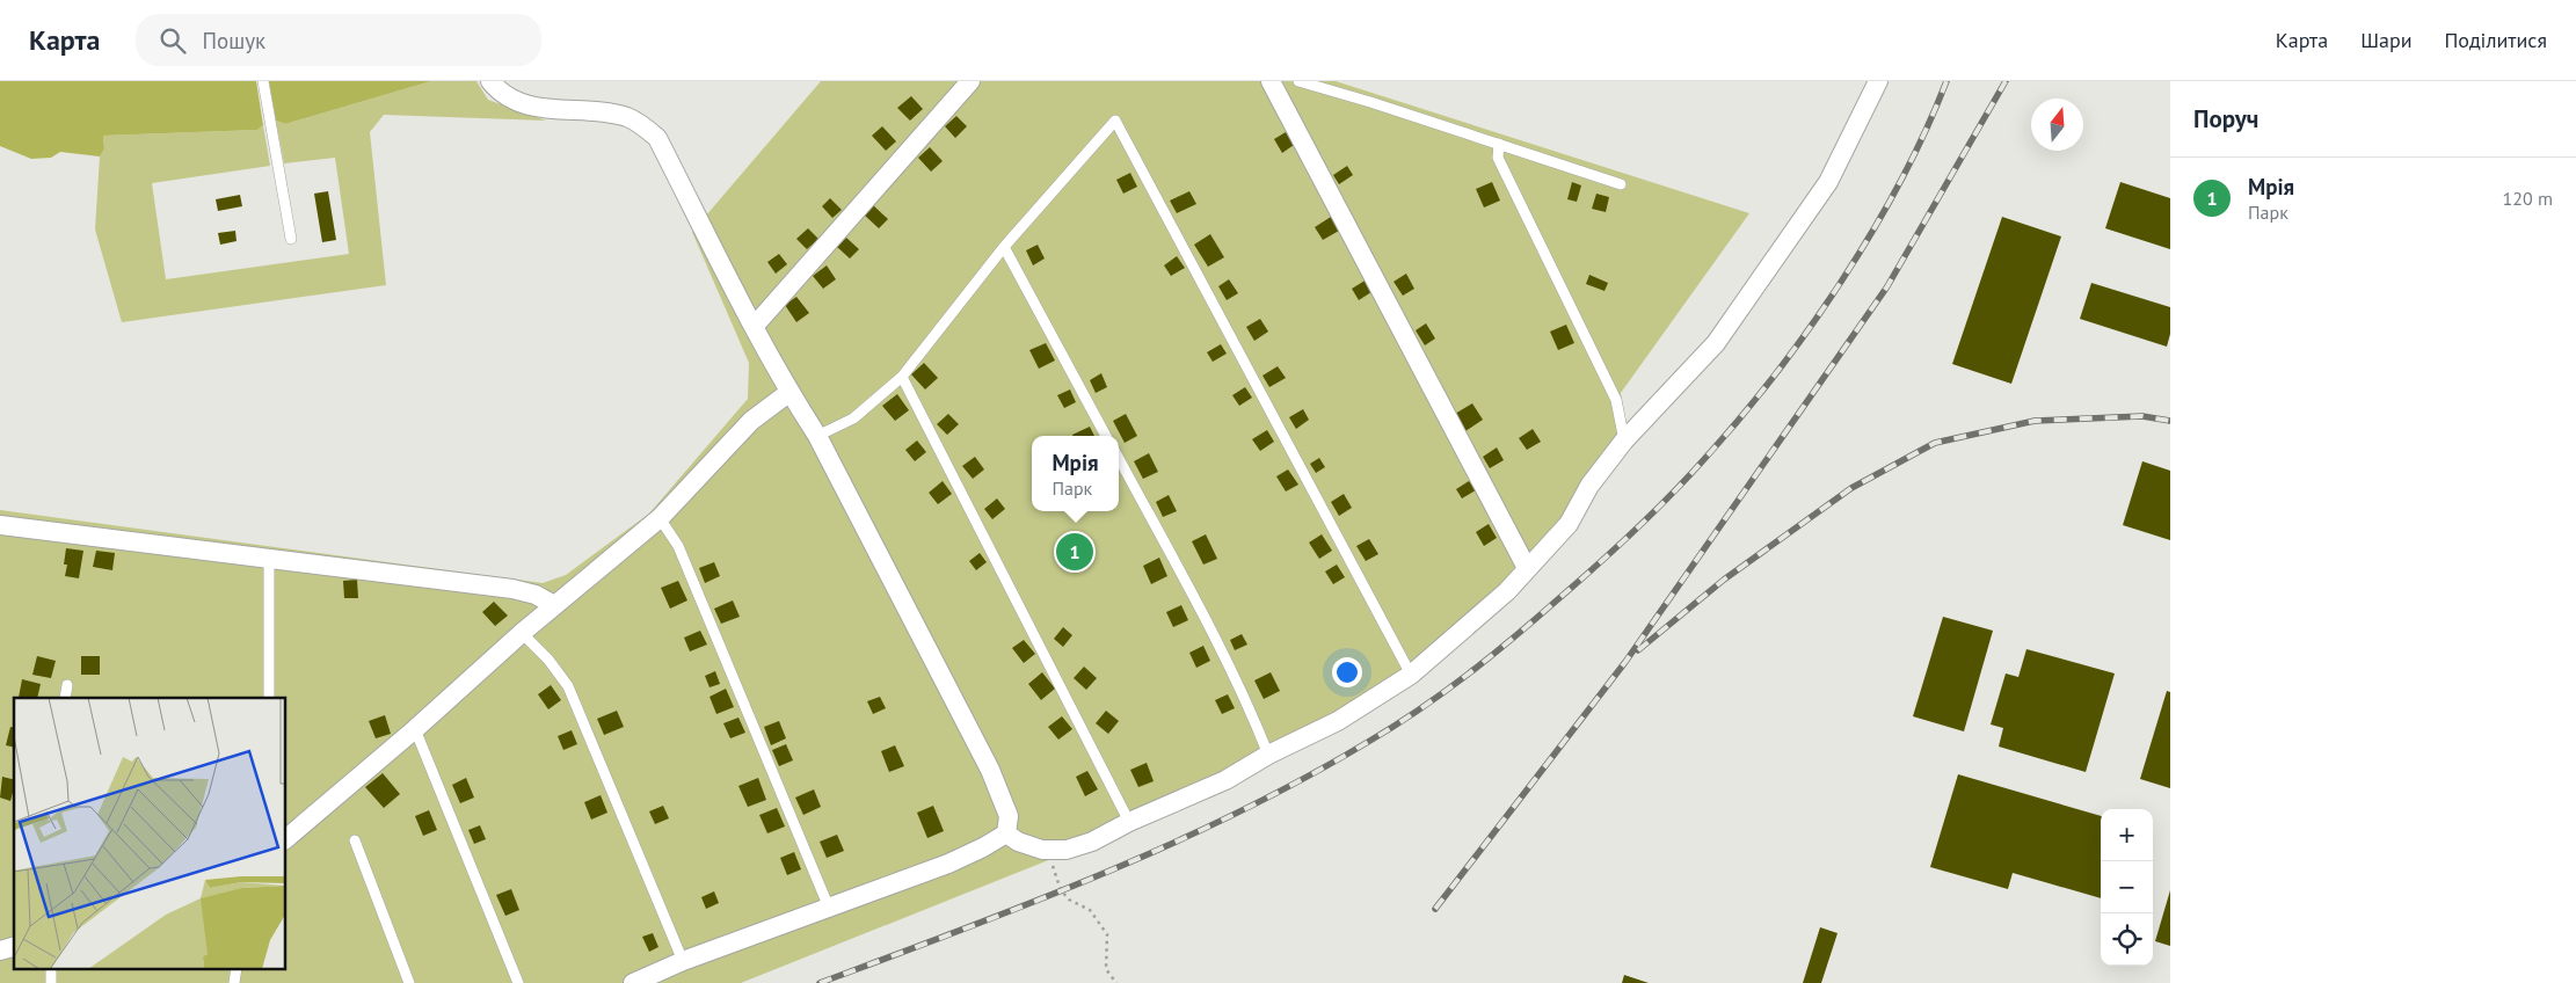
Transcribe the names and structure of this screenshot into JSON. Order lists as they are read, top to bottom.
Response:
{
  "north": "top",
  "page": {
    "header": "Карта",
    "search": "Пошук",
    "nav": ["Карта", "Шари", "Поділитися"],
    "heading": "Поруч",
    "list": [
      {
        "mark": "1",
        "name": "Мрія",
        "note": "Парк",
        "value": "120 m"
      }
    ],
    "popup": ["Мрія", "Парк"],
    "pins": "1",
    "map_buttons": ["+", "−"]
  }
}
